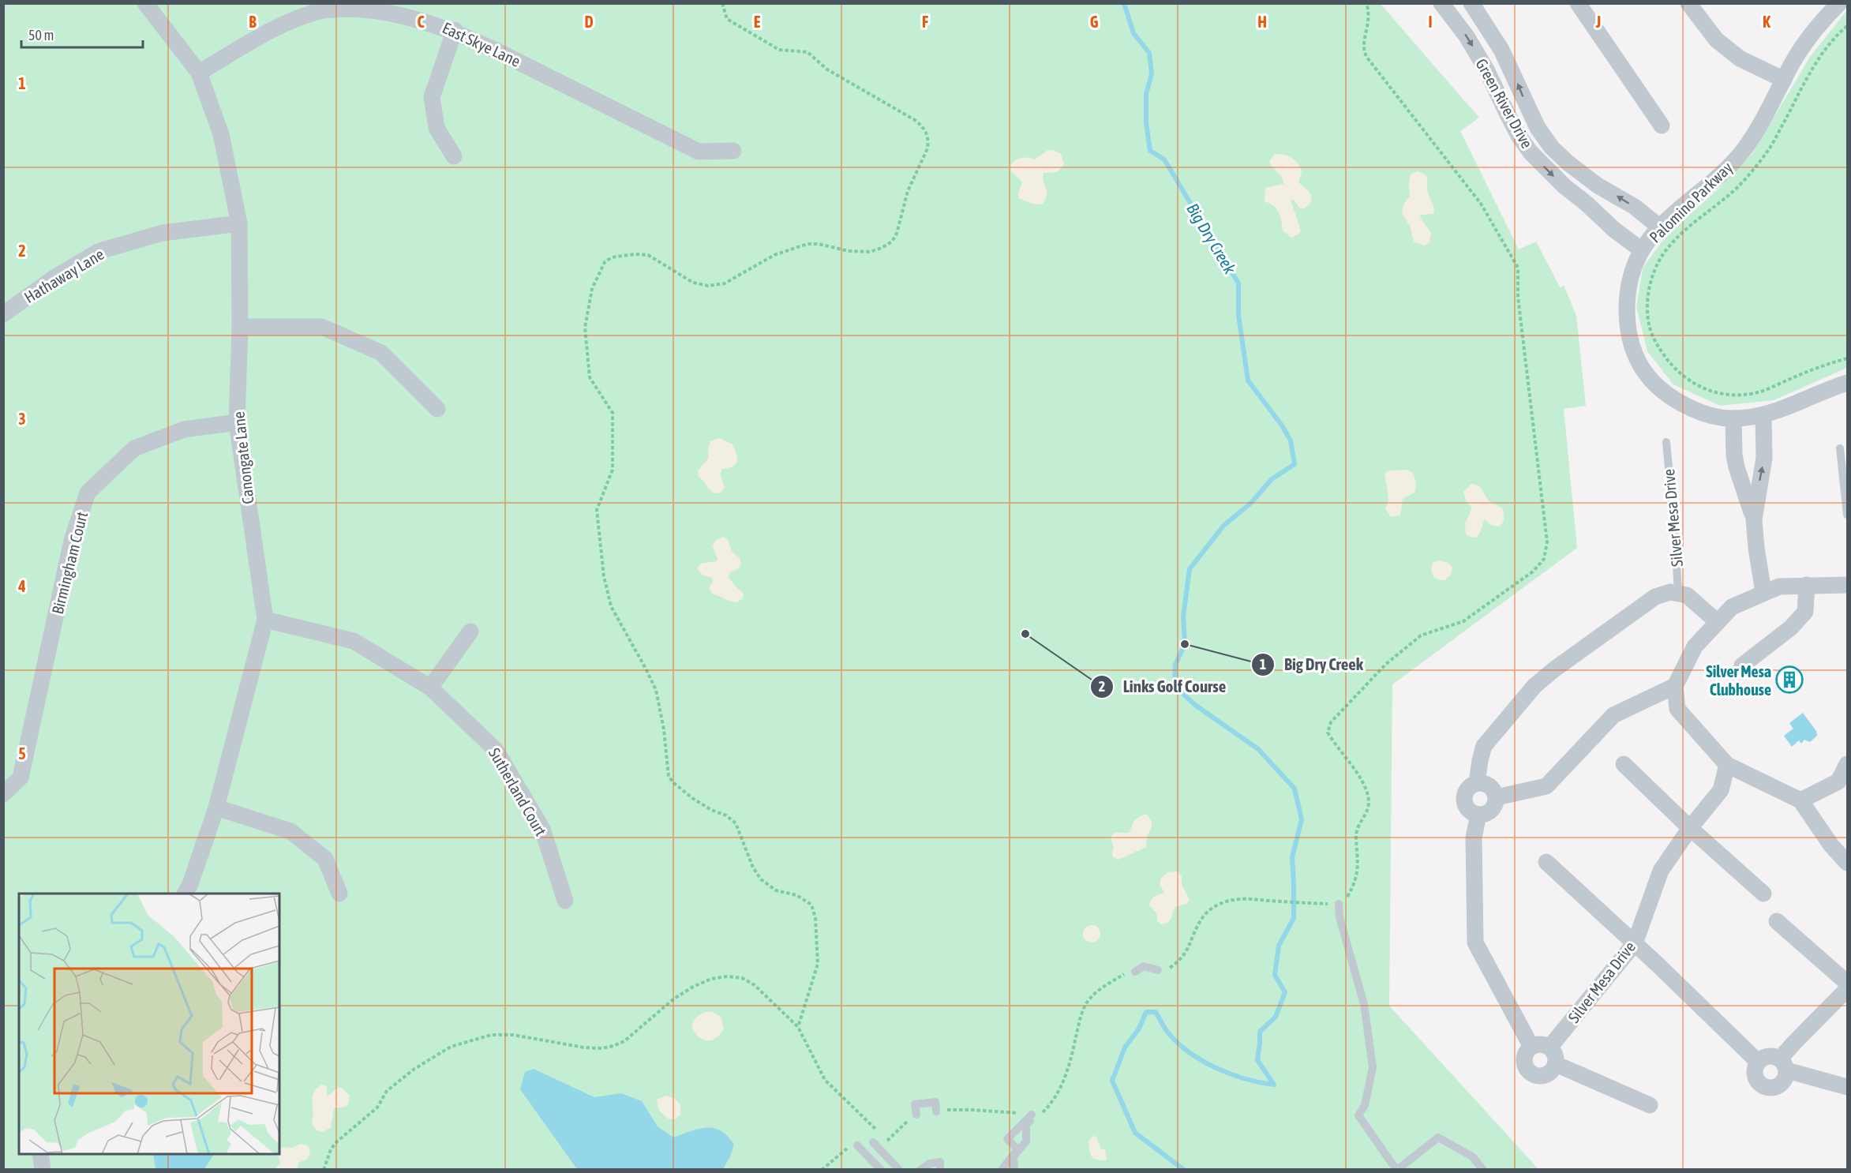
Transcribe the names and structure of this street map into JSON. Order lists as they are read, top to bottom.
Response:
{
  "streets": {
    "street": [
      "East Skye Lane",
      "Green River Drive",
      "Palomino Parkway",
      "Hathaway Lane",
      "Canongate Lane",
      "Silver Mesa Drive",
      "Birmingham Court",
      "Sutherland Court"
    ]
  },
  "crossings": [
    ["East Skye Lane", "Canongate Lane"],
    ["Green River Drive", "Palomino Parkway"],
    ["Hathaway Lane", "Canongate Lane"],
    ["Canongate Lane", "Birmingham Court"],
    ["Canongate Lane", "Sutherland Court"]
  ],
  "water": ["Big Dry Creek"],
  "places": {
    "other": ["Links Golf Course", "Big Dry Creek"],
    "building": ["Silver Mesa Clubhouse"]
  },
  "scale_bar": "50 m",
  "grid": {
    "columns": [
      "B",
      "C",
      "D",
      "E",
      "F",
      "G",
      "H",
      "I",
      "J",
      "K"
    ],
    "rows": [
      "1",
      "2",
      "3",
      "4",
      "5"
    ]
  }
}
